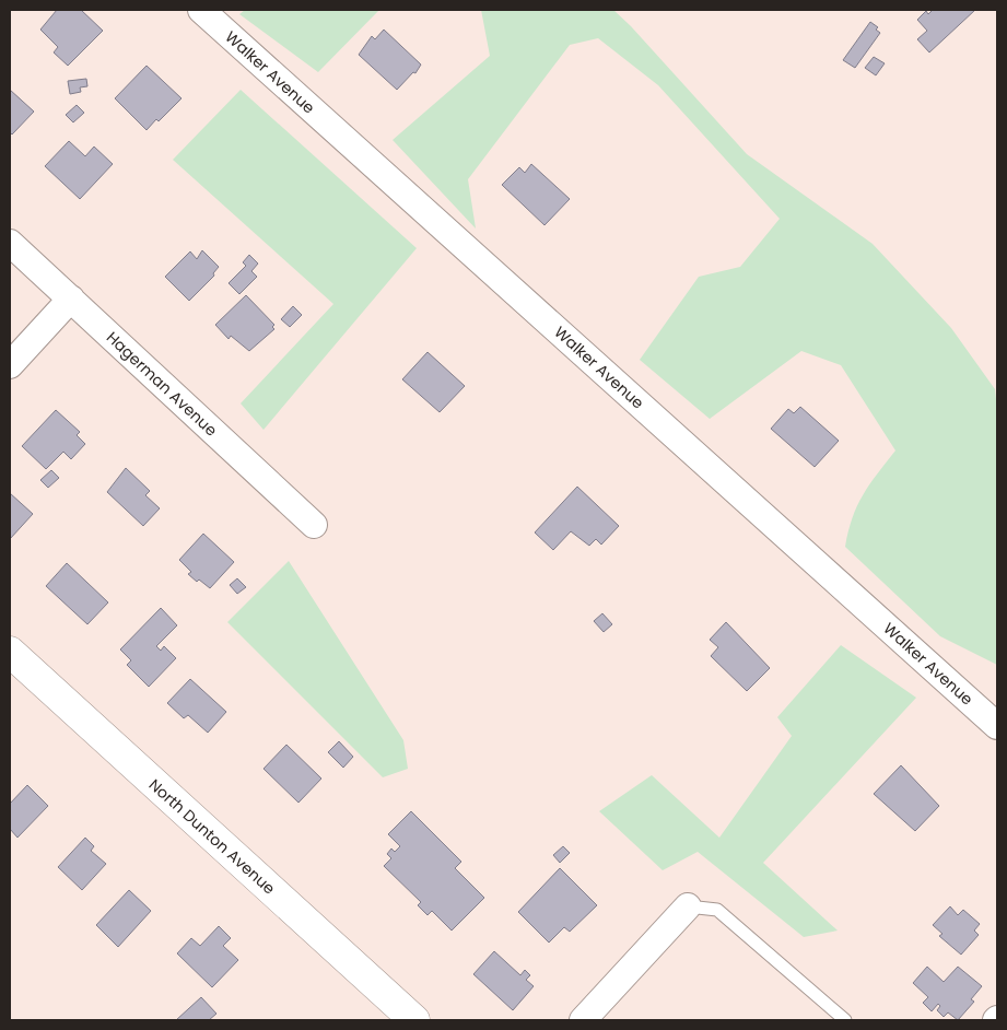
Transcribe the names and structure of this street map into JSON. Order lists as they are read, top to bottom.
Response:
{
  "streets": {
    "street": ["Walker Avenue", "Hagerman Avenue", "North Dunton Avenue"]
  }
}
